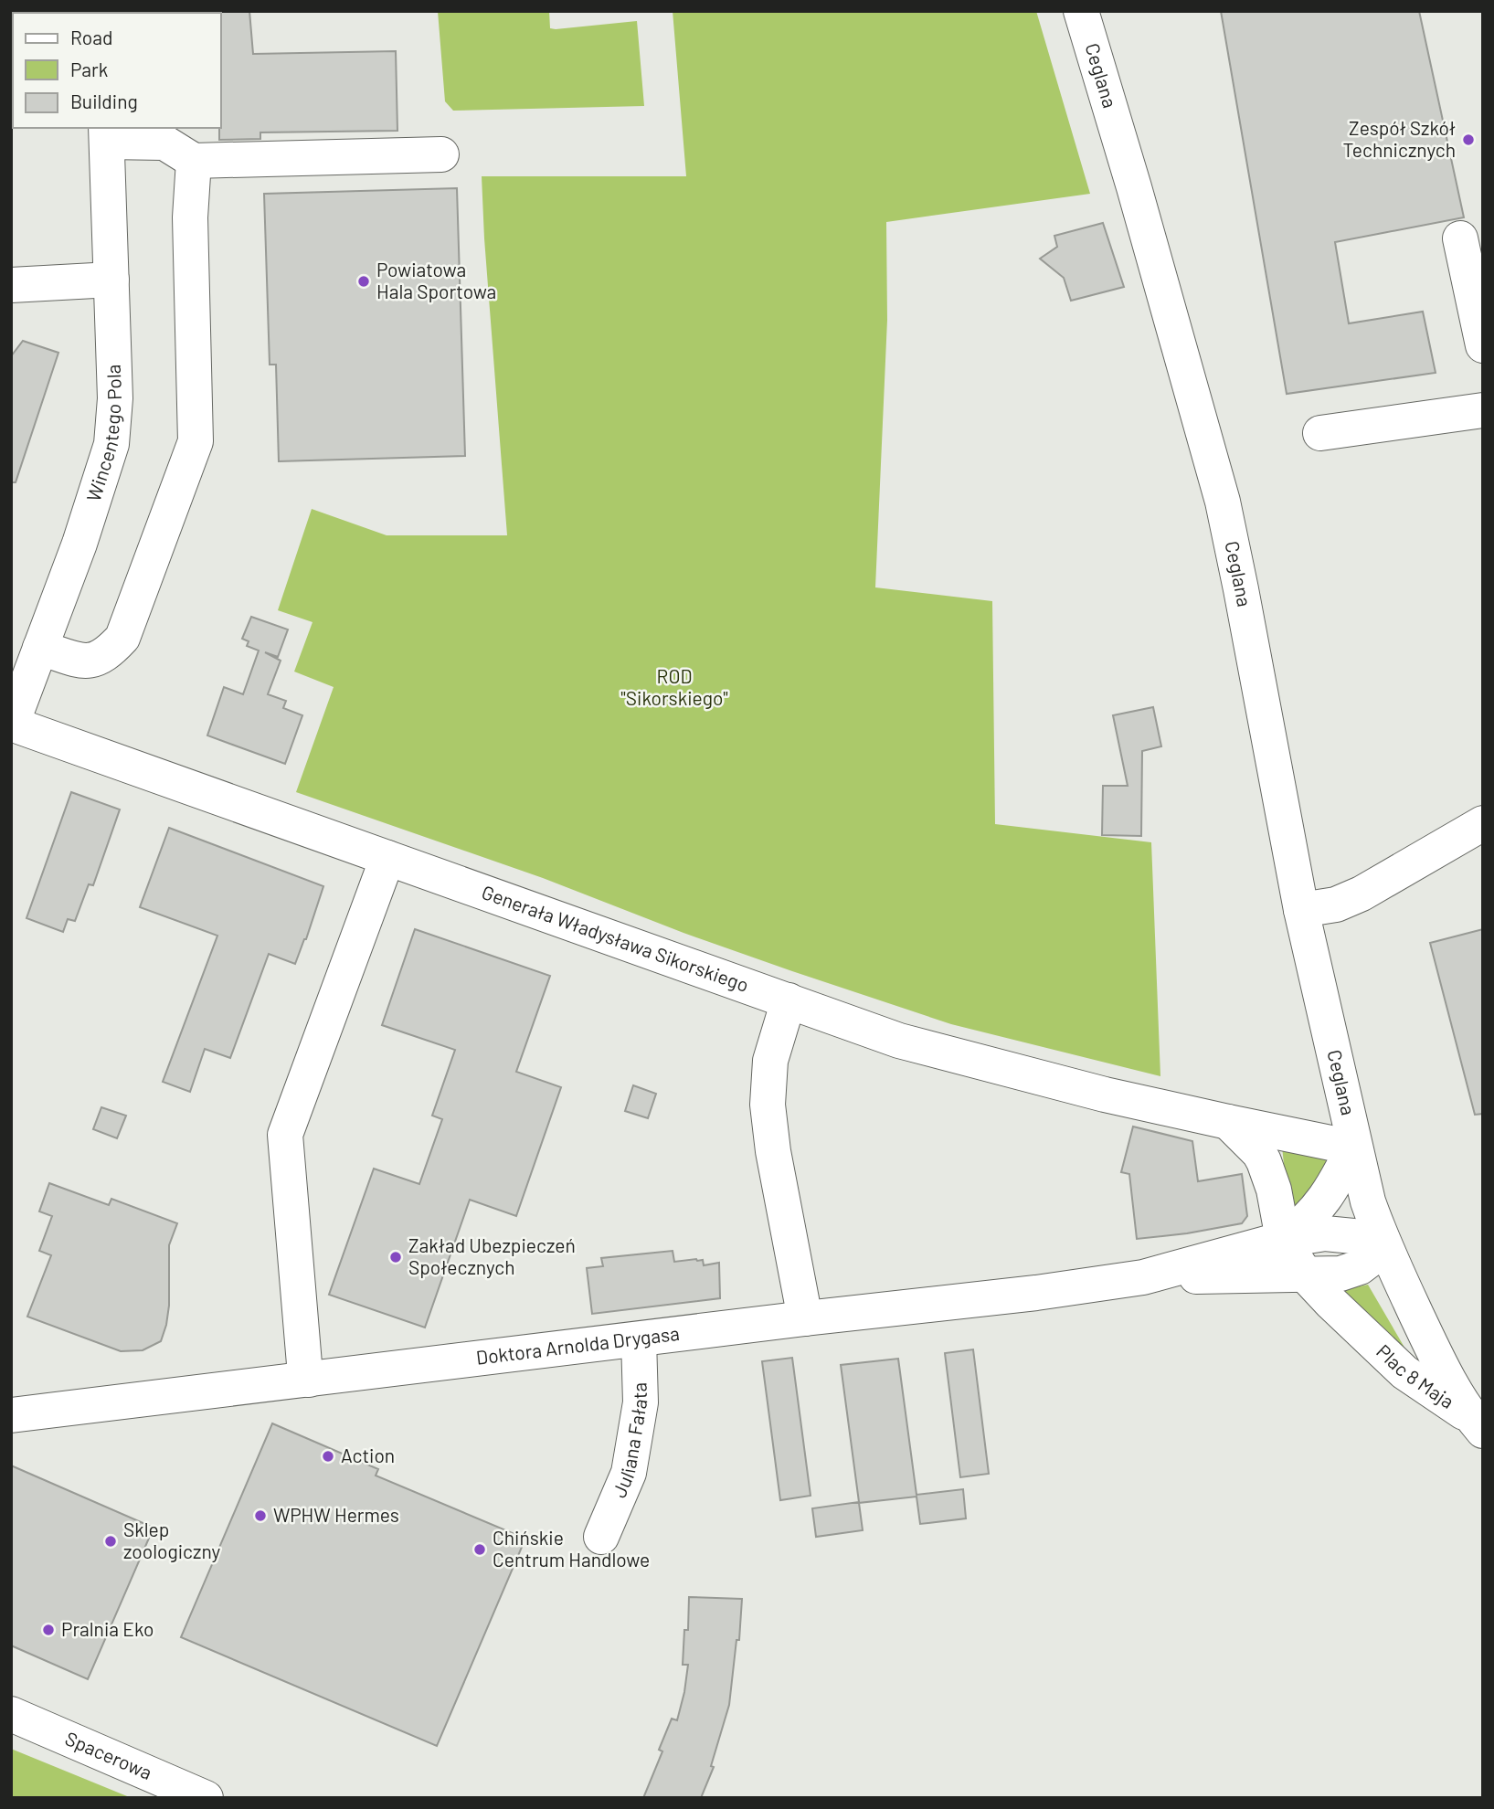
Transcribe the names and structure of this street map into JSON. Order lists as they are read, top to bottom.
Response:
{
  "streets": {
    "street": [
      "Ceglana",
      "Wincentego Pola",
      "Generała Władysława Sikorskiego",
      "Doktora Arnolda Drygasa",
      "Plac 8 Maja",
      "Juliana Fałata",
      "Spacerowa"
    ]
  },
  "crossings": [
    ["Ceglana", "Plac 8 Maja"],
    ["Wincentego Pola", "Generała Władysława Sikorskiego"],
    ["Generała Władysława Sikorskiego", "Plac 8 Maja"],
    ["Doktora Arnolda Drygasa", "Plac 8 Maja"],
    ["Doktora Arnolda Drygasa", "Juliana Fałata"]
  ],
  "parks": ["ROD \"Sikorskiego\""],
  "places": [
    "Zespół Szkół Technicznych",
    "Powiatowa Hala Sportowa",
    "Zakład Ubezpieczeń Społecznych",
    "Action",
    "WPHW Hermes",
    "Sklep zoologiczny",
    "Chińskie Centrum Handlowe",
    "Pralnia Eko"
  ],
  "legend": ["Road", "Park", "Building"]
}
